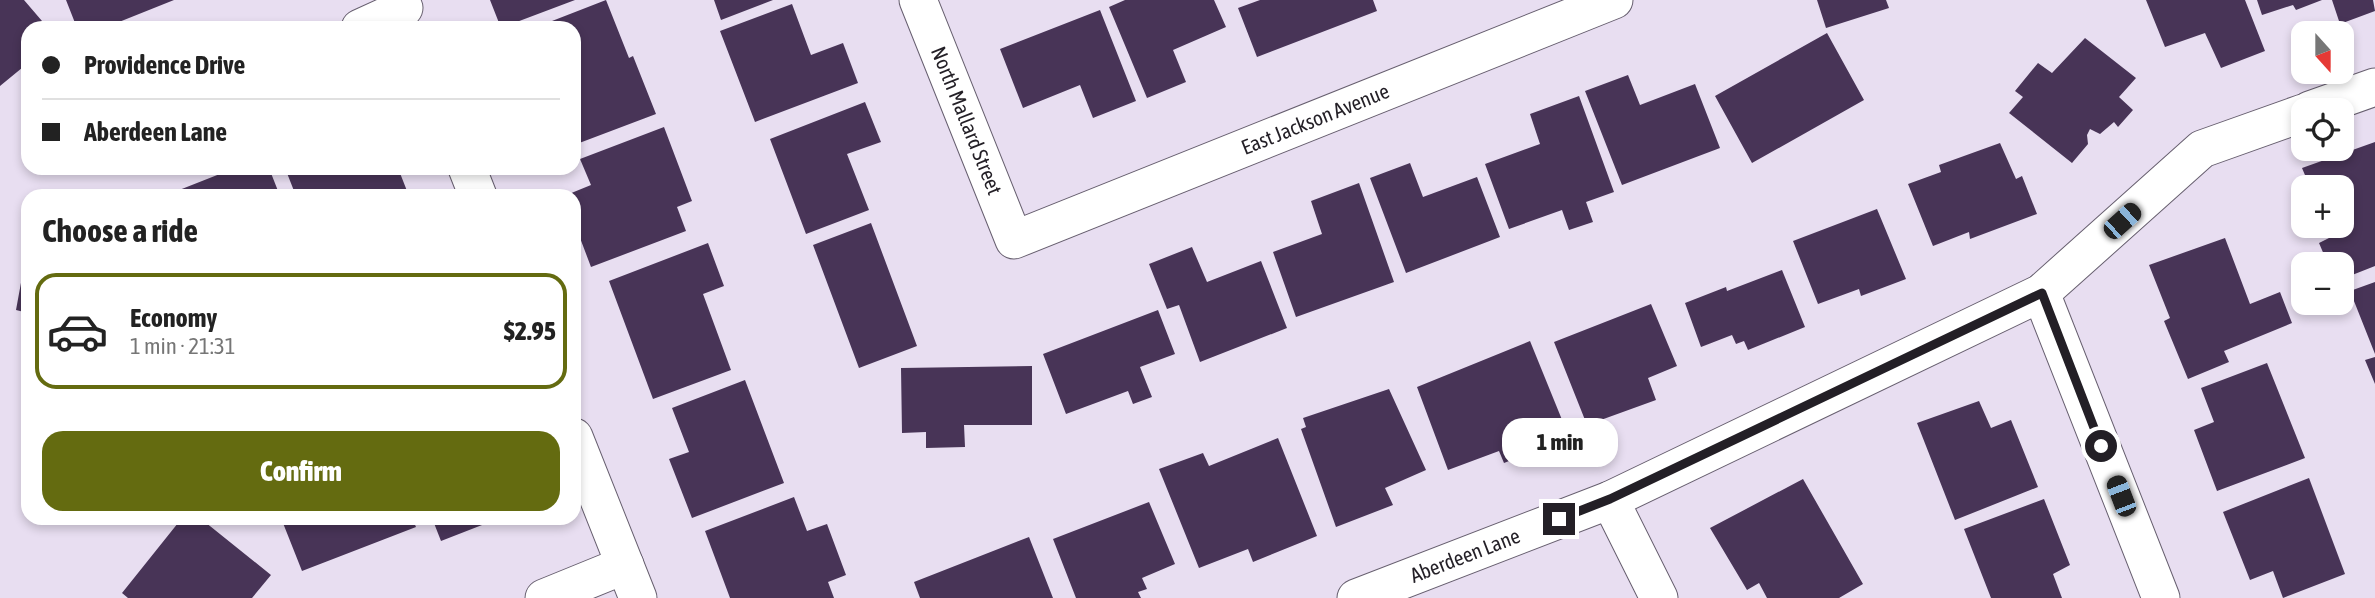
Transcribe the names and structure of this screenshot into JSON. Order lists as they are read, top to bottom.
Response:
{
  "streets": {
    "street": ["North Mallard Street", "East Jackson Avenue", "Aberdeen Lane"]
  },
  "crossings": [
    ["North Mallard Street", "East Jackson Avenue"]
  ],
  "north": "bottom",
  "page": {
    "map_buttons": ["+", "−"],
    "banner": ["Providence Drive", "Aberdeen Lane"],
    "heading": "Choose a ride",
    "list": [
      {
        "name": "Economy",
        "note": "1 min · 21:31",
        "value": "$2.95"
      }
    ],
    "buttons": "Confirm",
    "bubble": "1 min"
  }
}
